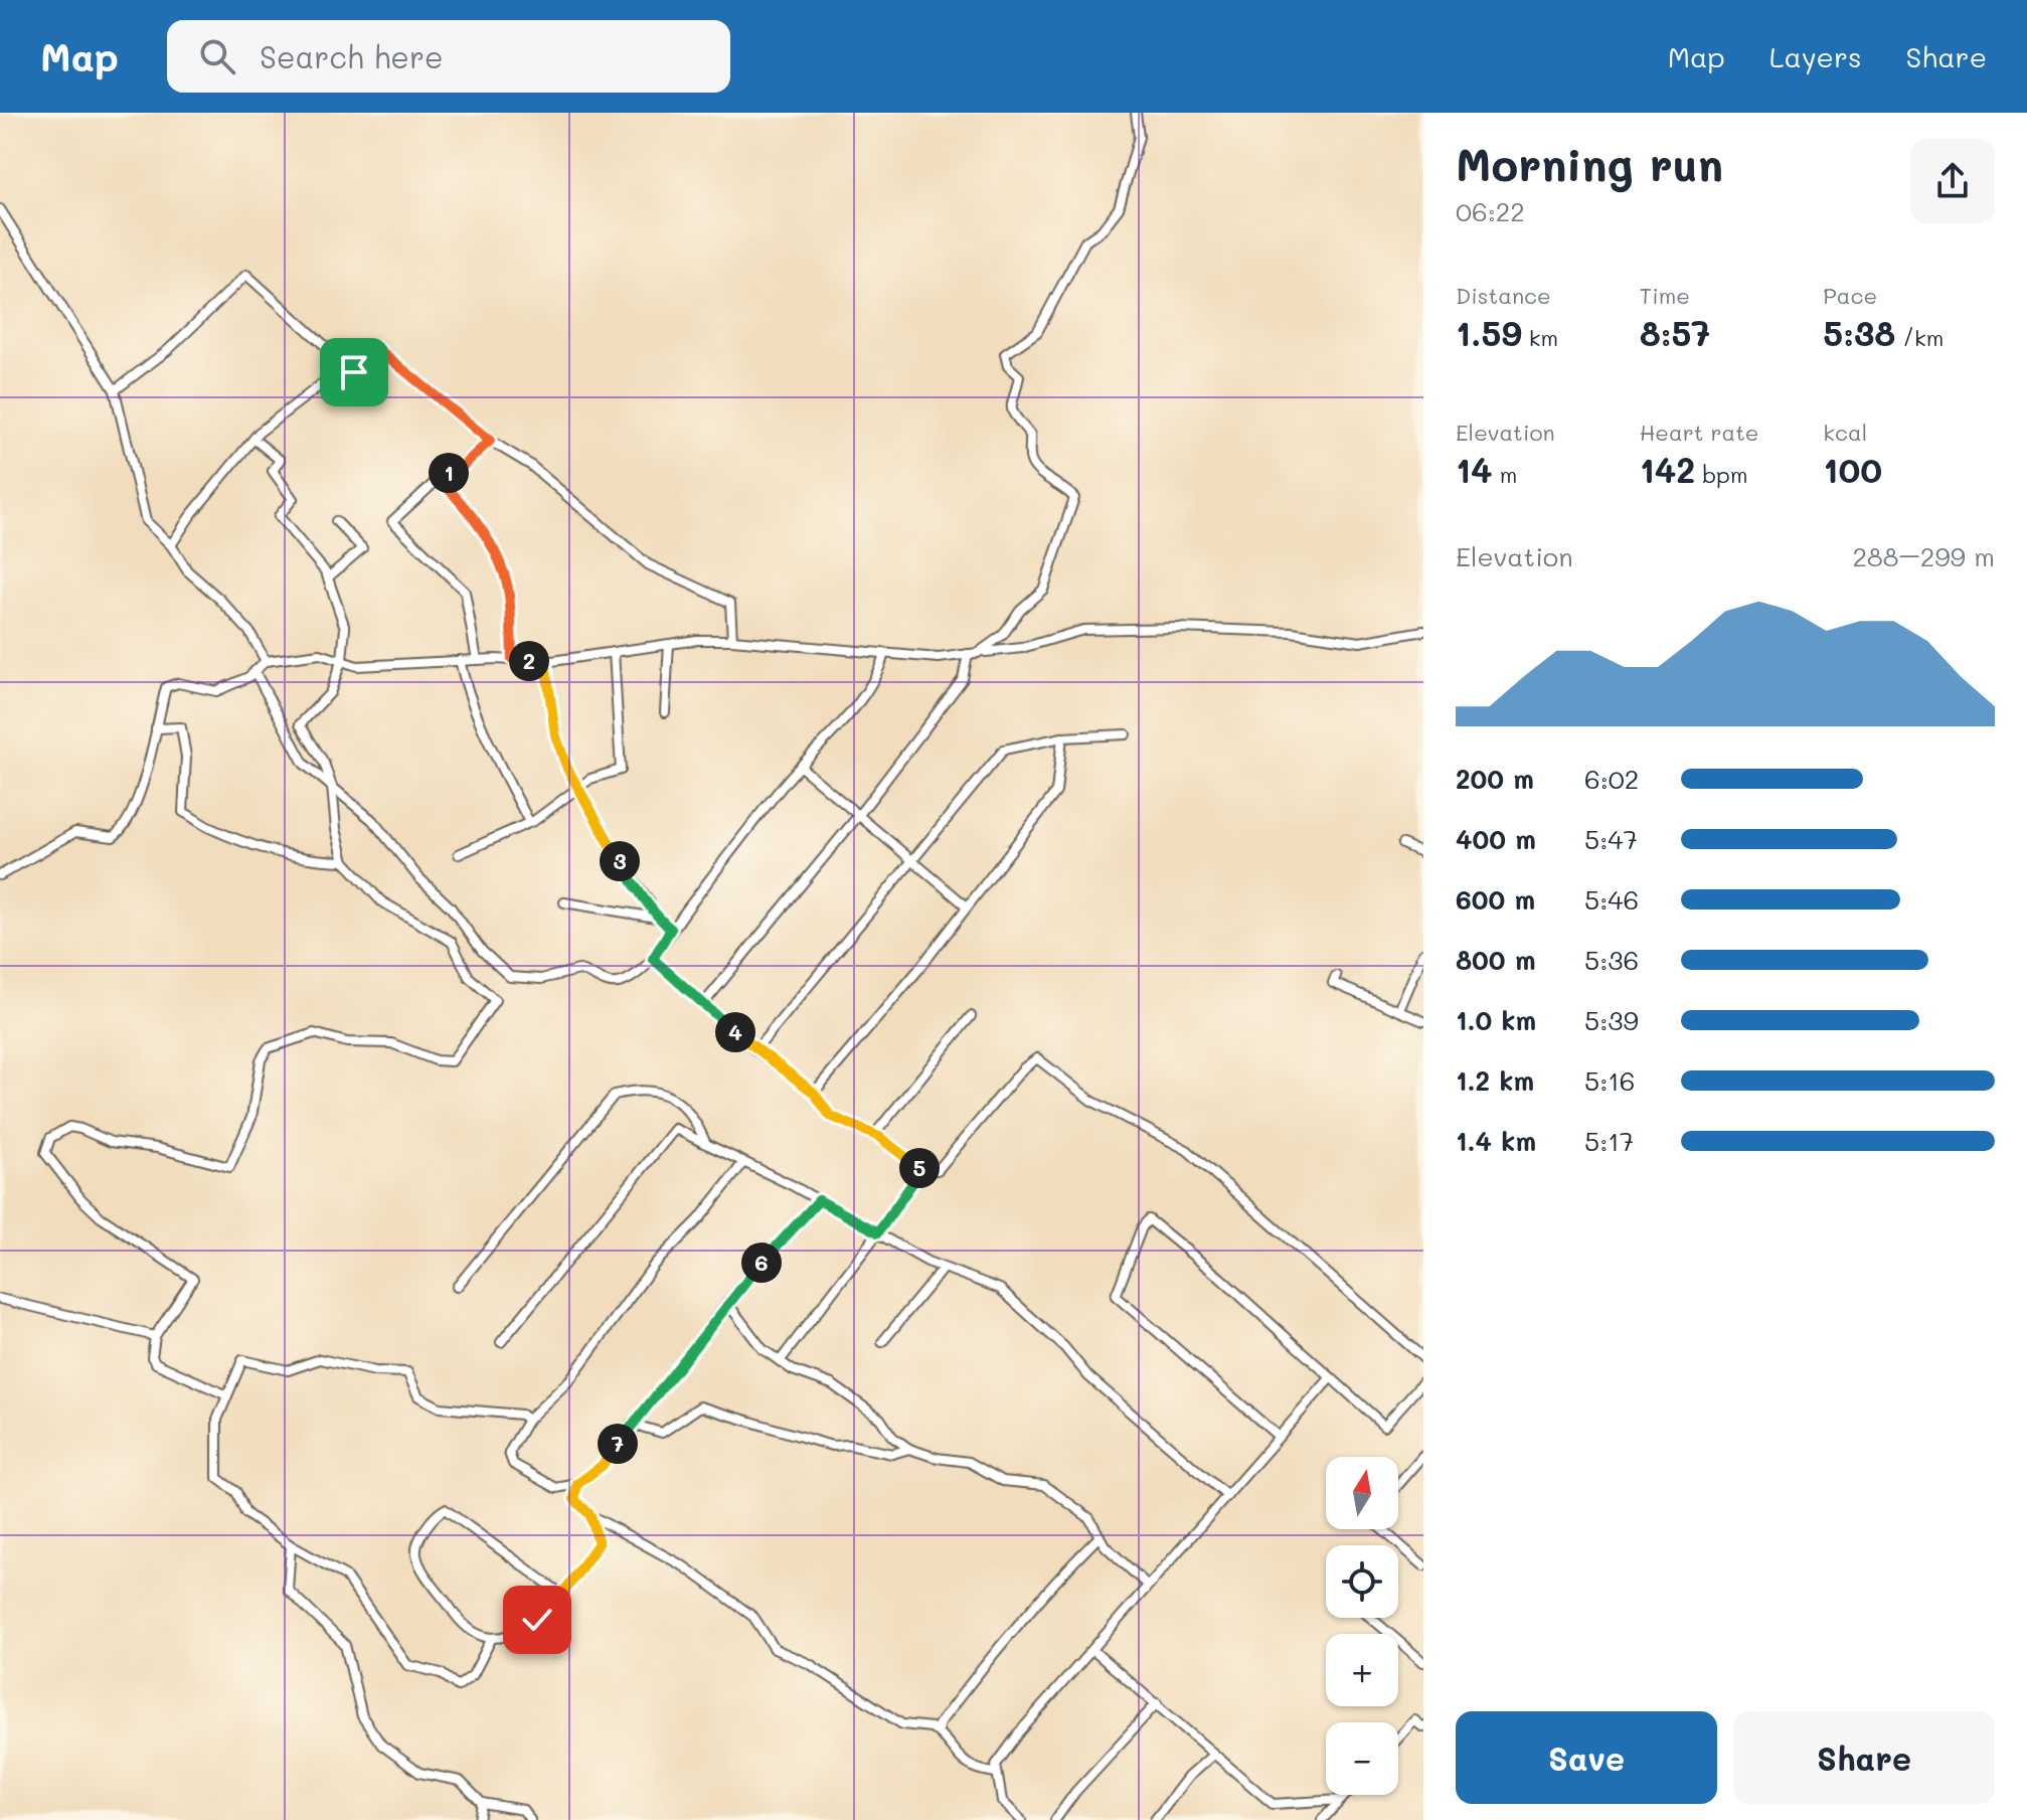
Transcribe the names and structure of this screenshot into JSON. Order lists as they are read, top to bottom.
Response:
{
  "north": "top",
  "page": {
    "header": "Map",
    "search": "Search here",
    "nav": ["Map", "Layers", "Share"],
    "heading": ["Morning run", "06:22"],
    "stats": [
      ["Distance", "1.59 km"],
      ["Time", "8:57"],
      ["Pace", "5:38 /km"],
      ["Elevation", "14 m"],
      ["Heart rate", "142 bpm"],
      ["kcal", "100"]
    ],
    "pins": [
      "1",
      "2",
      "3",
      "4",
      "5",
      "6",
      "7"
    ],
    "chart": ["Elevation", "288–299 m"],
    "list": [
      {
        "name": "200 m",
        "note": "6:02"
      },
      {
        "name": "400 m",
        "note": "5:47"
      },
      {
        "name": "600 m",
        "note": "5:46"
      },
      {
        "name": "800 m",
        "note": "5:36"
      },
      {
        "name": "1.0 km",
        "note": "5:39"
      },
      {
        "name": "1.2 km",
        "note": "5:16"
      },
      {
        "name": "1.4 km",
        "note": "5:17"
      }
    ],
    "map_buttons": ["+", "−"],
    "buttons": ["Save", "Share"]
  }
}
